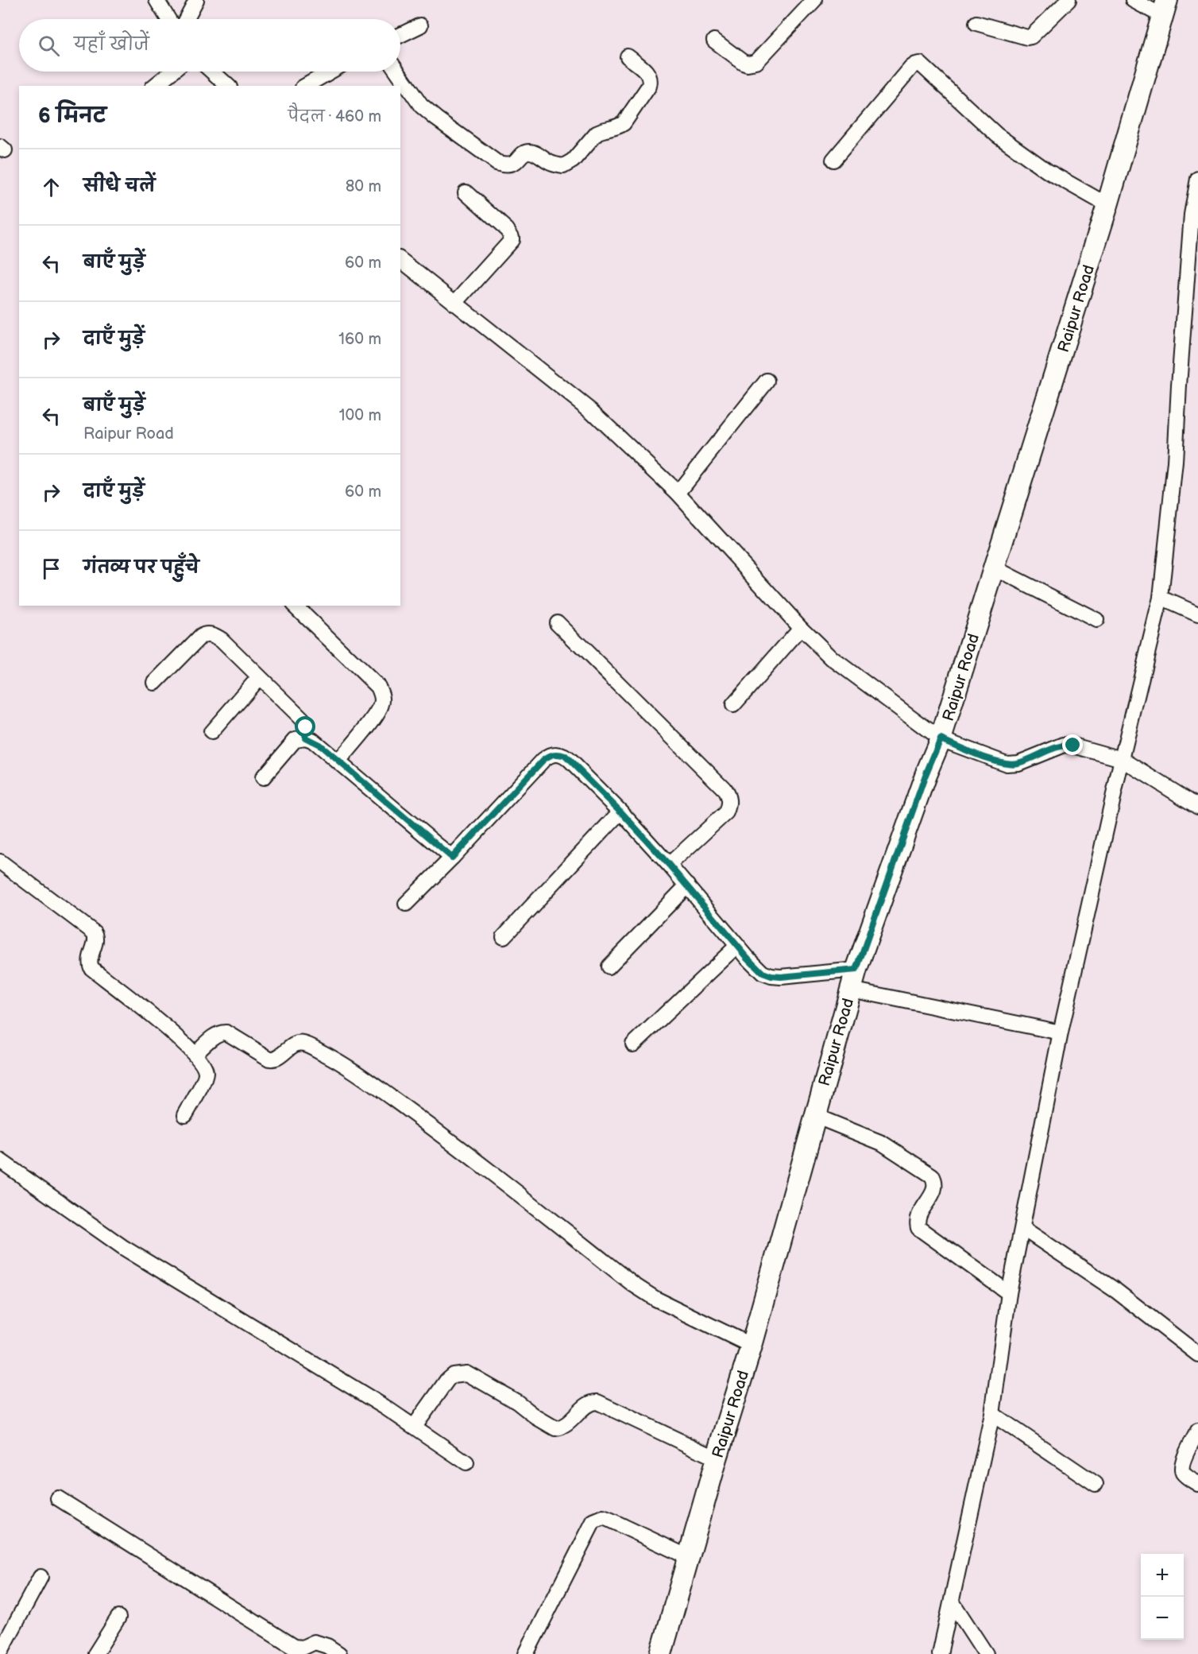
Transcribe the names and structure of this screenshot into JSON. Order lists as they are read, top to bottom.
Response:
{
  "streets": {
    "main road": ["Raipur Road"]
  },
  "page": {
    "search": "यहाँ खोजें",
    "heading": ["6 मिनट", "पैदल · 460 m"],
    "list": [
      ["सीधे चलें", "80 m"],
      ["बाएँ मुड़ें", "60 m"],
      ["दाएँ मुड़ें", "160 m"],
      ["बाएँ मुड़ें", "Raipur Road", "100 m"],
      ["दाएँ मुड़ें", "60 m"],
      "गंतव्य पर पहुँचे"
    ],
    "map_buttons": ["+", "−"]
  }
}
